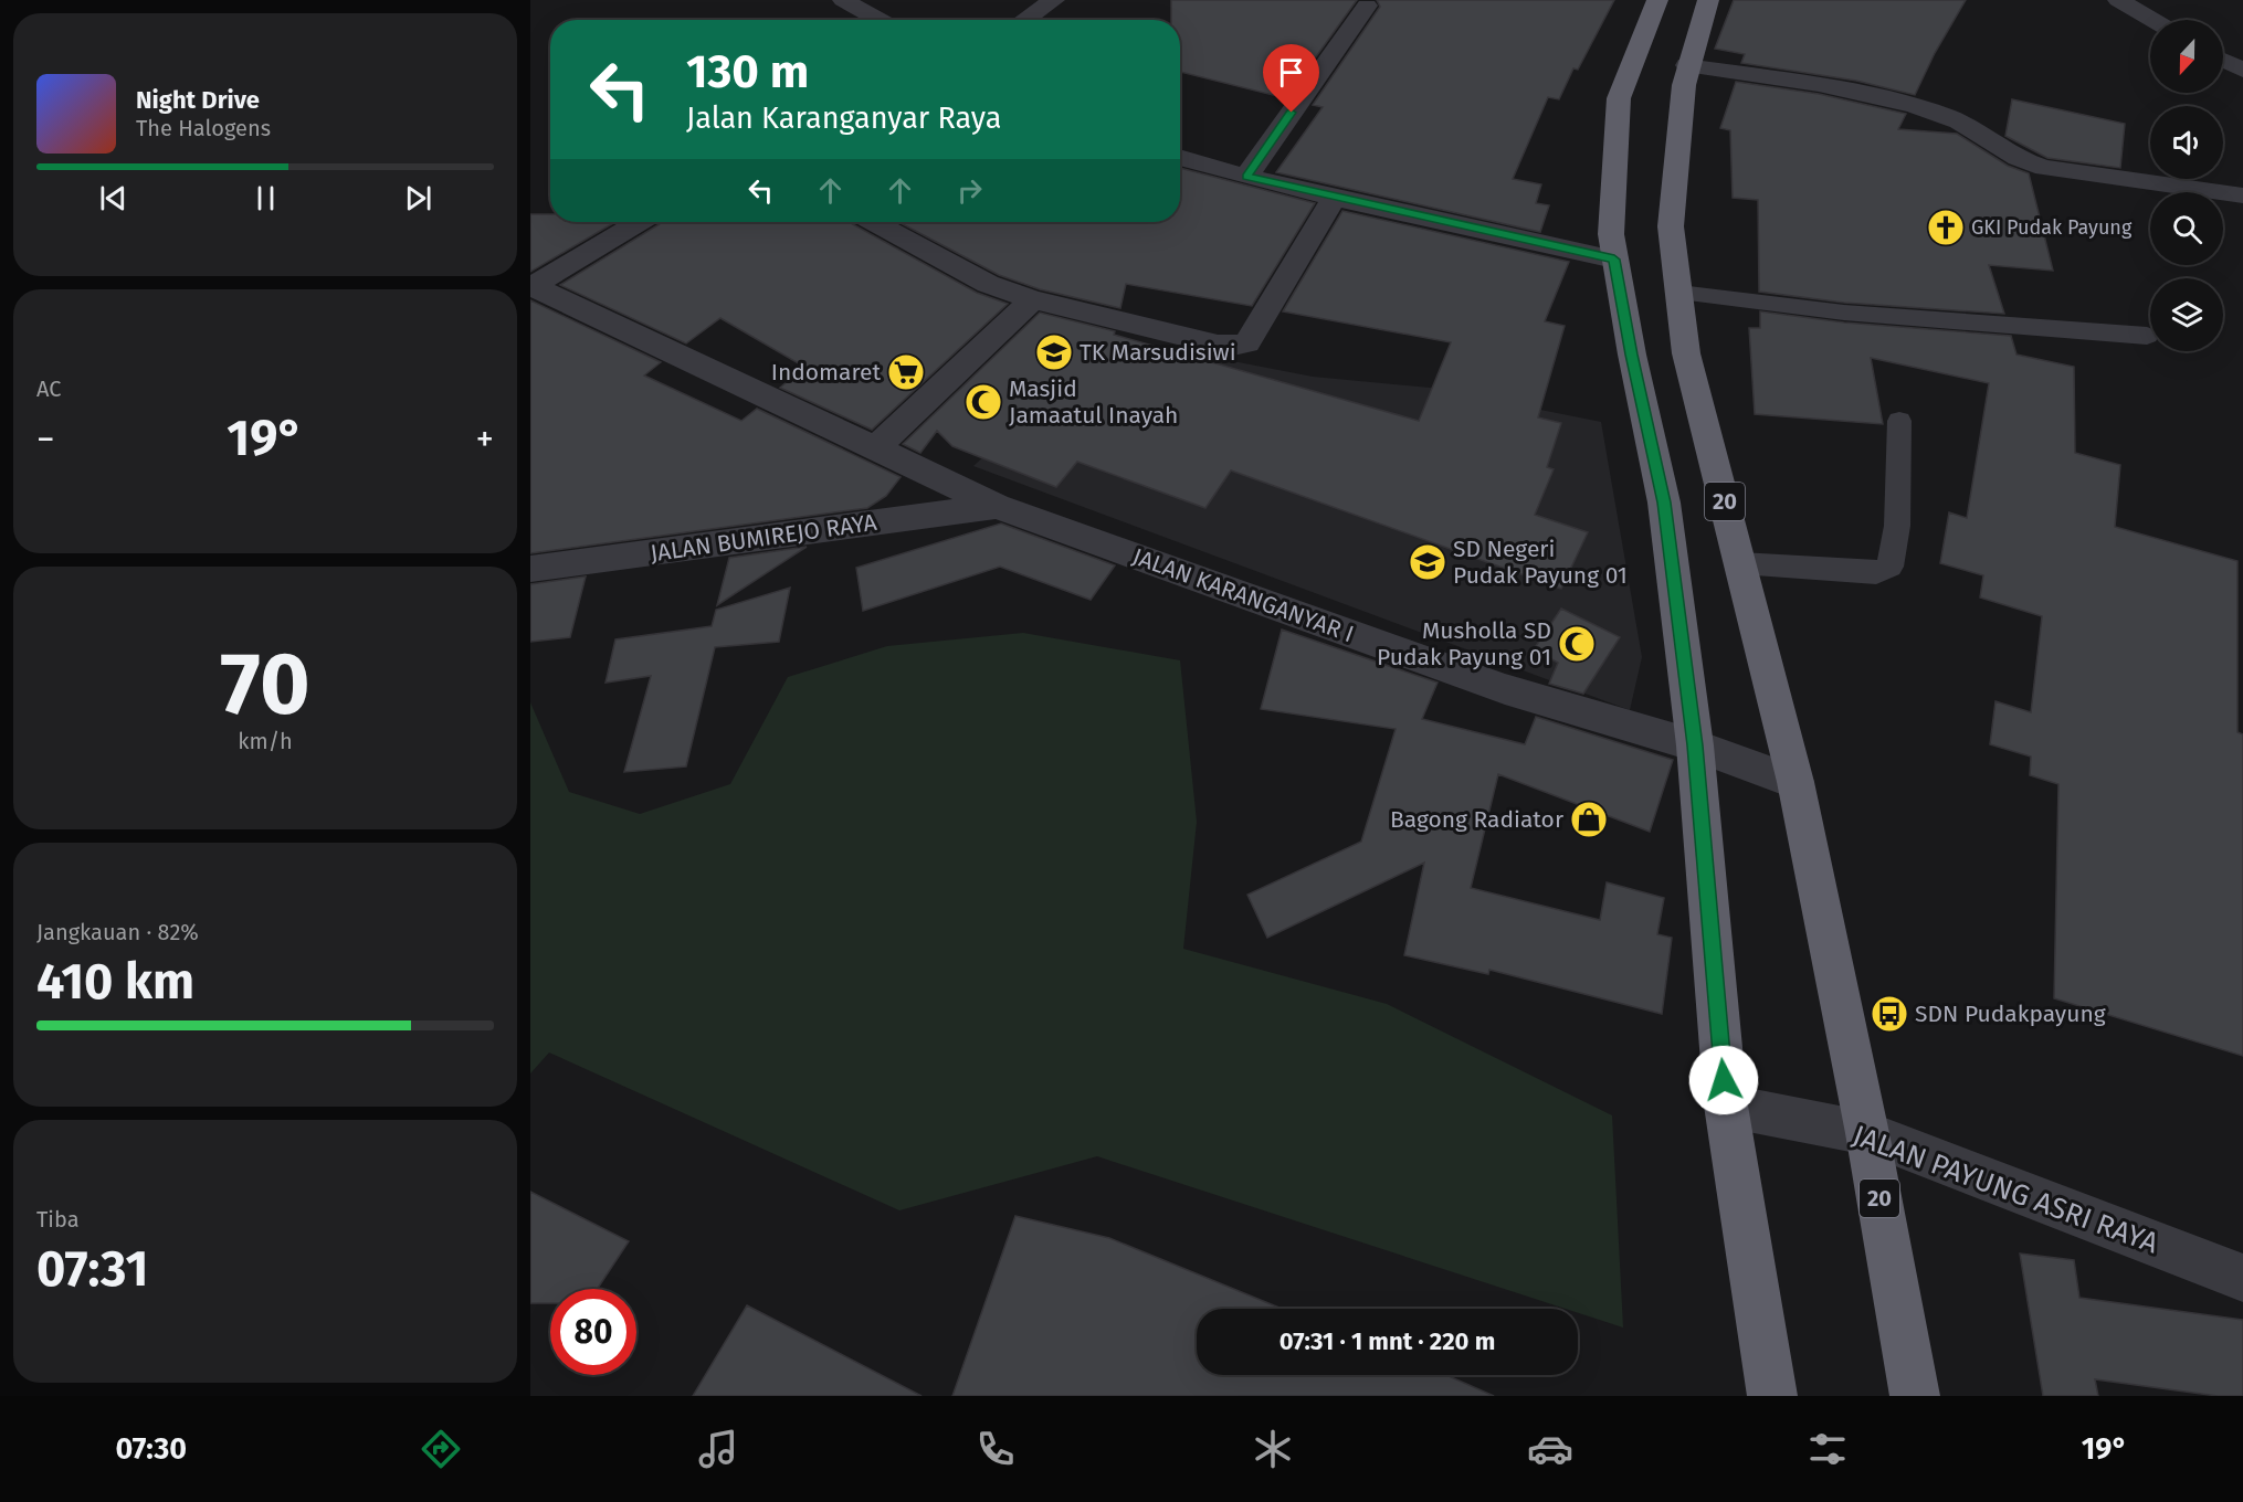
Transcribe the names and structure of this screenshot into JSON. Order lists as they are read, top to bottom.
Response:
{
  "streets": {
    "highway": ["20"],
    "street": ["JALAN BUMIREJO RAYA", "JALAN KARANGANYAR I", "JALAN PAYUNG ASRI RAYA"]
  },
  "crossings": [
    ["20", "JALAN KARANGANYAR I"],
    ["20", "JALAN PAYUNG ASRI RAYA"],
    ["JALAN BUMIREJO RAYA", "JALAN KARANGANYAR I"]
  ],
  "places": {
    "church": ["GKI Pudak Payung"],
    "school or university": ["TK Marsudisiwi", "SD Negeri Pudak Payung 01"],
    "supermarket": ["Indomaret"],
    "mosque": ["Masjid Jamaatul Inayah", "Musholla SD Pudak Payung 01"],
    "shop": ["Bagong Radiator"],
    "bus stop": ["SDN Pudakpayung"]
  },
  "north": "bottom",
  "page": {
    "turn": ["130 m", "Jalan Karanganyar Raya"],
    "song": ["Night Drive", "The Halogens"],
    "tile": [
      "AC",
      ["70", "km/h"],
      ["Jangkauan · 82%", "410 km"],
      ["Tiba", "07:31"]
    ],
    "heat": ["−", "19°", "+"],
    "limit": "80",
    "trip": "07:31 · 1 mnt · 220 m",
    "tabs": ["07:30", "19°"]
  }
}
